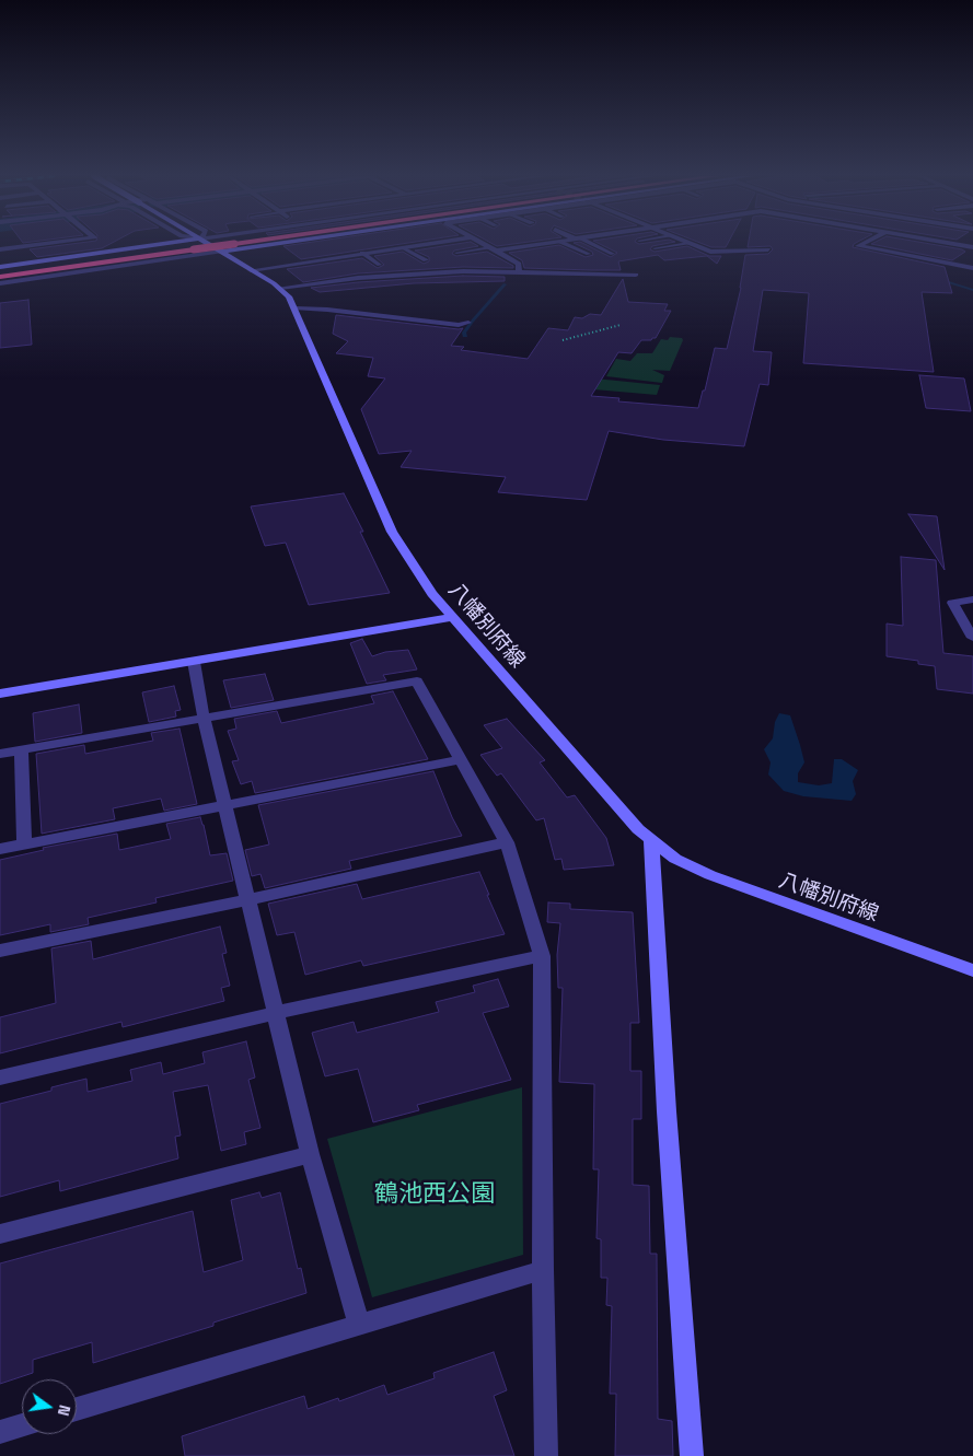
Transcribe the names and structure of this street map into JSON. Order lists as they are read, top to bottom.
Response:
{
  "streets": {
    "main road": ["八幡別府線"]
  },
  "parks": ["鶴池西公園"],
  "north": "right"
}
